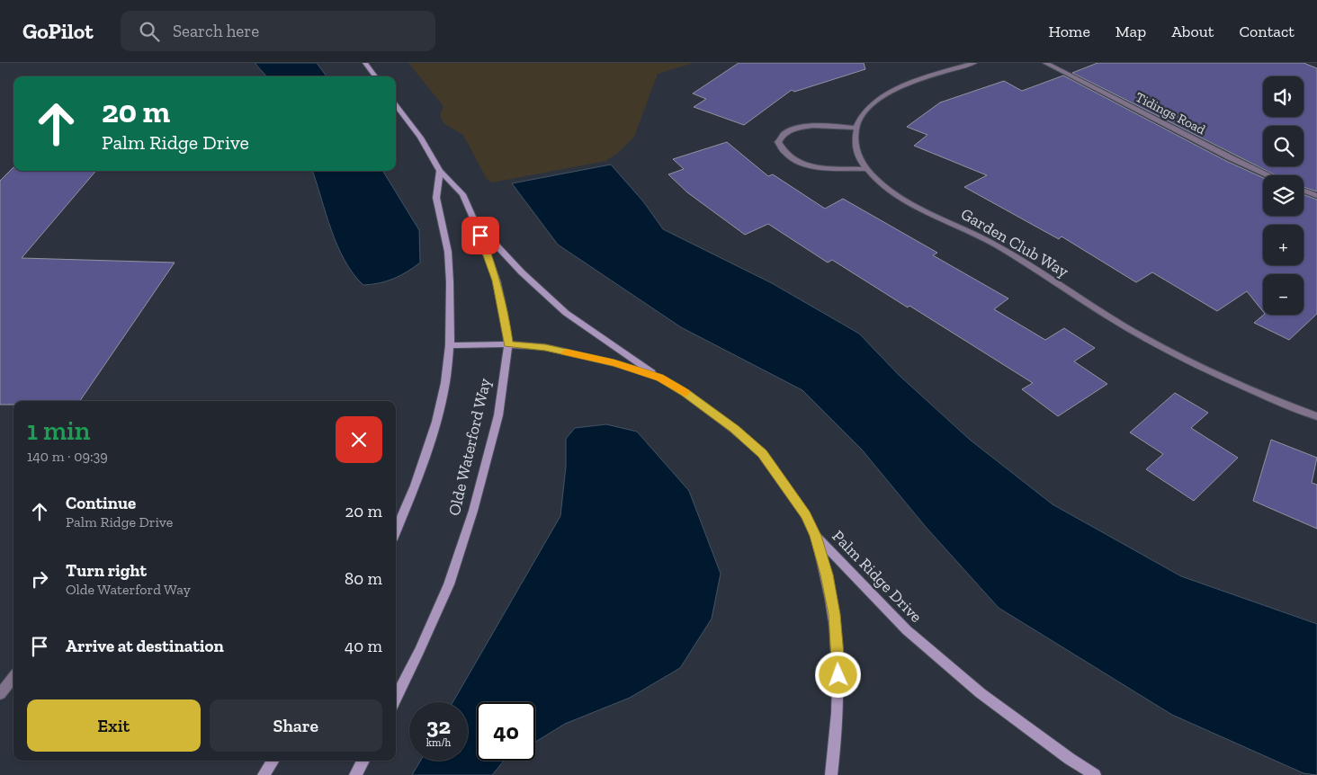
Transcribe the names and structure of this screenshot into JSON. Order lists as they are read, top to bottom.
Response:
{
  "streets": {
    "street": [
      "Tidings Road",
      "Garden Club Way",
      "Olde Waterford Way",
      "Palm Ridge Drive"
    ]
  },
  "crossings": [
    ["Olde Waterford Way", "Palm Ridge Drive"]
  ],
  "page": {
    "header": "GoPilot",
    "search": "Search here",
    "nav": [
      "Home",
      "Map",
      "About",
      "Contact"
    ],
    "map_buttons": ["+", "−"],
    "turn": ["20 m", "Palm Ridge Drive"],
    "heading": ["1 min", "140 m · 09:39"],
    "list": [
      {
        "name": "Continue",
        "note": "Palm Ridge Drive",
        "value": "20 m"
      },
      {
        "name": "Turn right",
        "note": "Olde Waterford Way",
        "value": "80 m"
      },
      {
        "name": "Arrive at destination",
        "value": "40 m"
      }
    ],
    "buttons": ["Exit", "Share"],
    "speed": "32 km/h",
    "limit": "40"
  }
}
